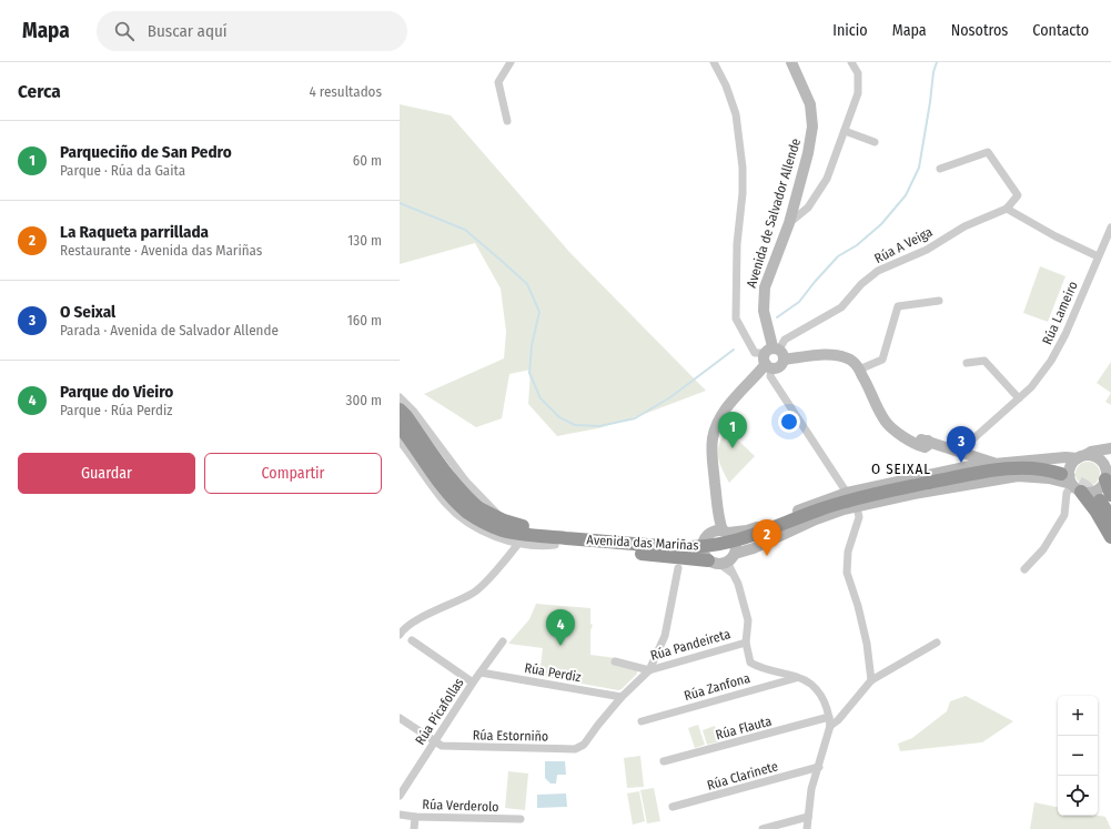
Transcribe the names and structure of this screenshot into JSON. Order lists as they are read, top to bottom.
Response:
{
  "streets": {
    "highway": ["Avenida das Mariñas"],
    "main road": ["Avenida de Salvador Allende"],
    "street": [
      "Rúa A Veiga",
      "Rúa Lameiro",
      "Rúa Pandeireta",
      "Rúa Perdiz",
      "Rúa Zanfona",
      "Rúa Picafollas",
      "Rúa Flauta",
      "Rúa Estorniño",
      "Rúa Clarinete",
      "Rúa Verderolo"
    ]
  },
  "crossings": [
    ["Avenida de Salvador Allende", "Rúa A Veiga"],
    ["Rúa Perdiz", "Rúa Picafollas"],
    ["Rúa Perdiz", "Rúa Estorniño"],
    ["Rúa Picafollas", "Rúa Estorniño"]
  ],
  "districts": ["O SEIXAL"],
  "page": {
    "header": "Mapa",
    "search": "Buscar aquí",
    "nav": [
      "Inicio",
      "Mapa",
      "Nosotros",
      "Contacto"
    ],
    "heading": ["Cerca", "4 resultados"],
    "list": [
      {
        "mark": "1",
        "name": "Parqueciño de San Pedro",
        "note": "Parque · Rúa da Gaita",
        "value": "60 m"
      },
      {
        "mark": "2",
        "name": "La Raqueta parrillada",
        "note": "Restaurante · Avenida das Mariñas",
        "value": "130 m"
      },
      {
        "mark": "3",
        "name": "O Seixal",
        "note": "Parada · Avenida de Salvador Allende",
        "value": "160 m"
      },
      {
        "mark": "4",
        "name": "Parque do Vieiro",
        "note": "Parque · Rúa Perdiz",
        "value": "300 m"
      }
    ],
    "pins": [
      "1",
      "3",
      "2",
      "4"
    ],
    "buttons": ["Guardar", "Compartir"],
    "map_buttons": ["+", "−"]
  }
}
